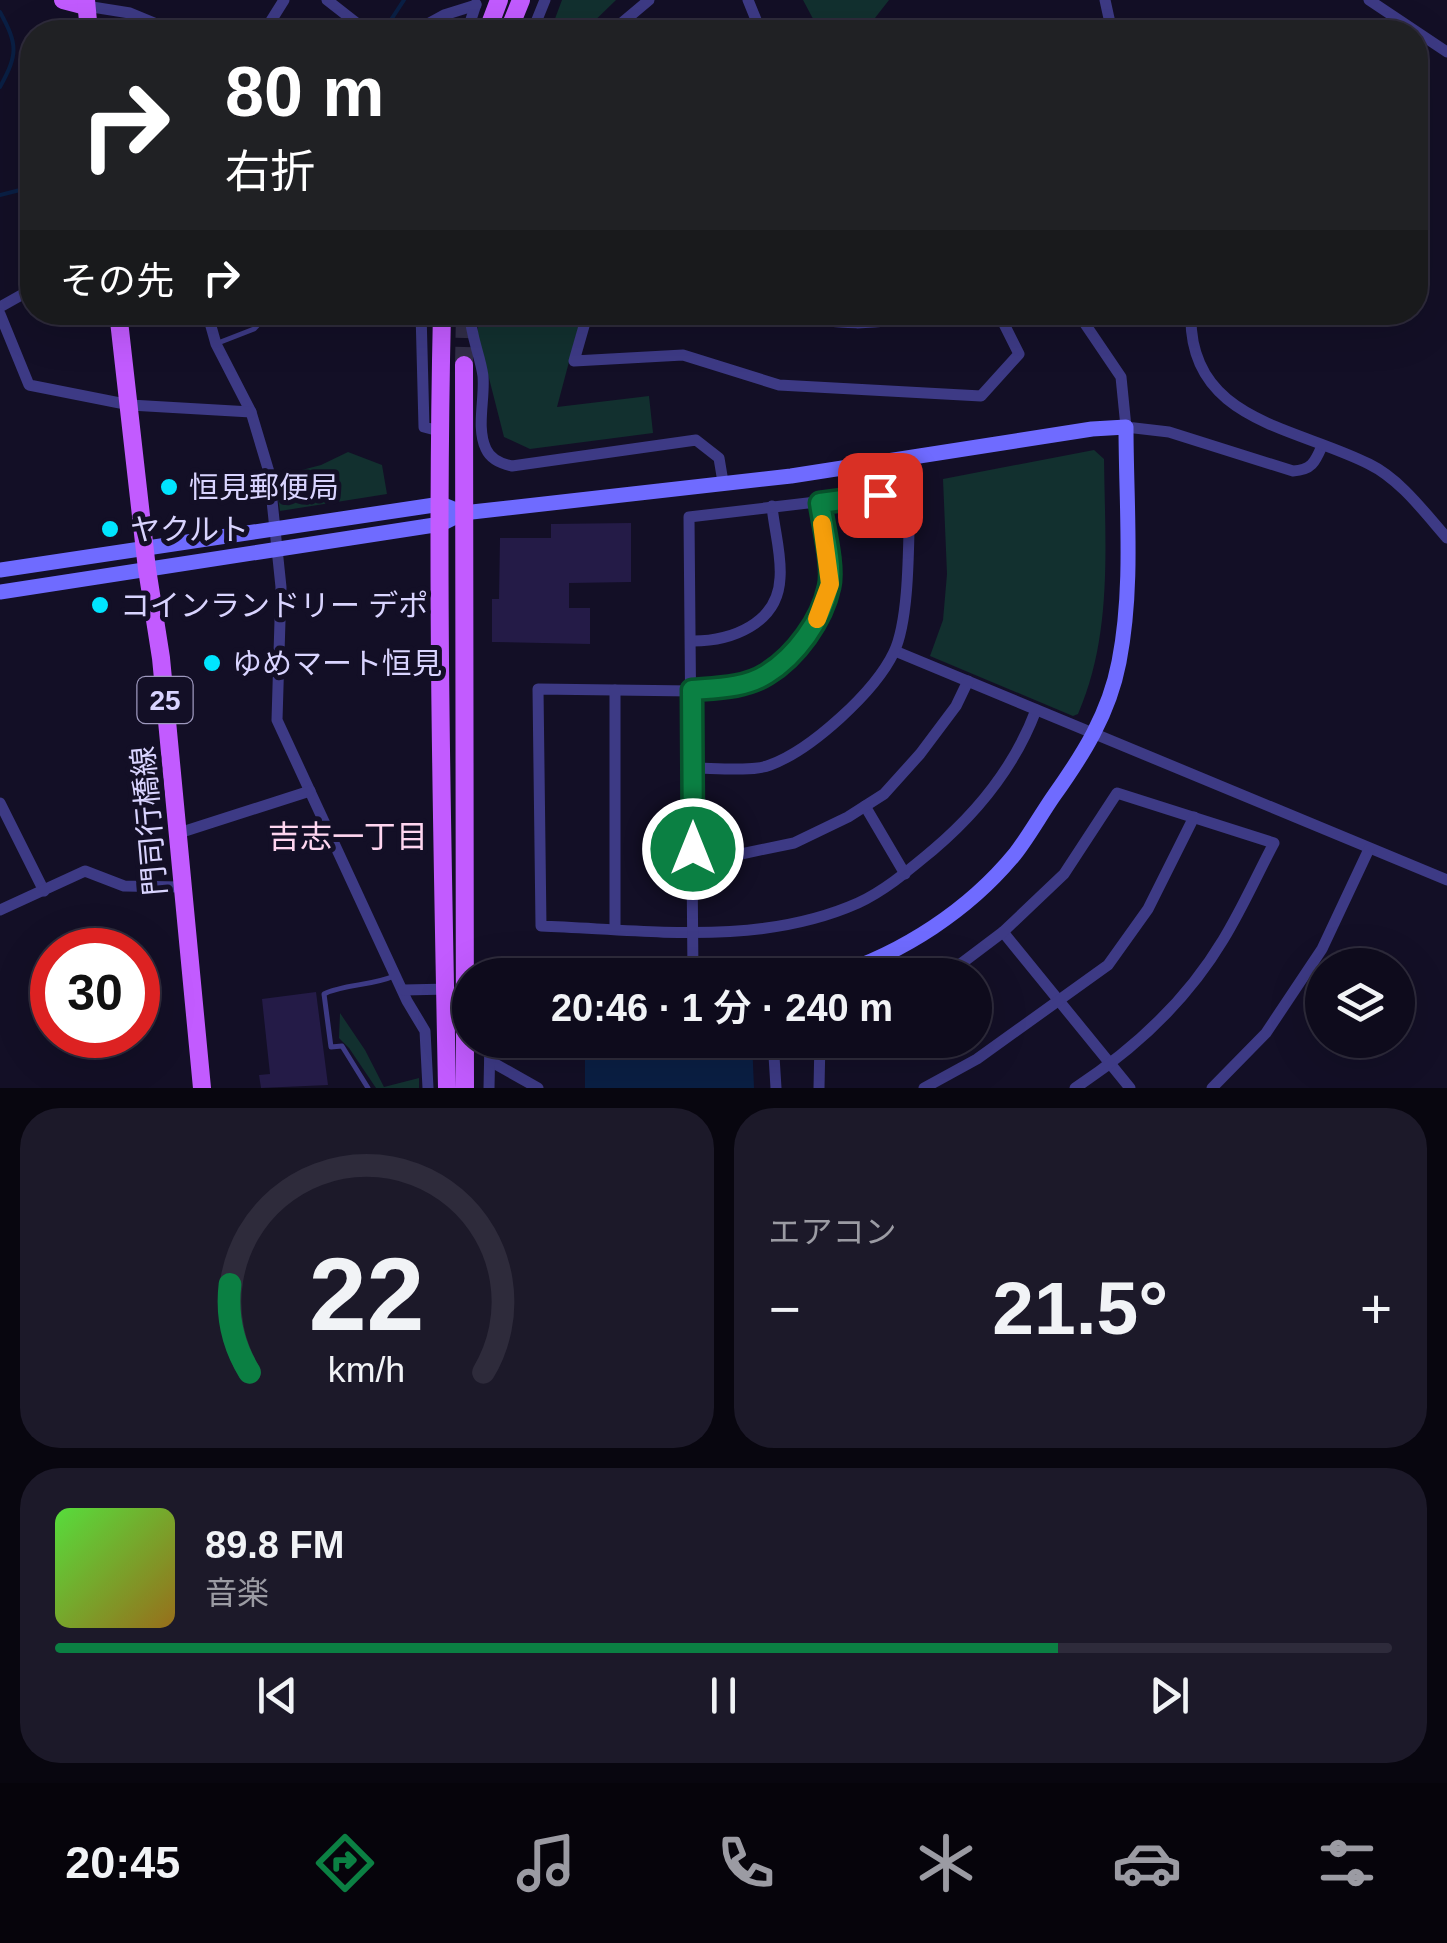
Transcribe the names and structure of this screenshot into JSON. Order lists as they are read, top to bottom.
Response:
{
  "streets": {
    "main road": ["25", "門司行橋線"]
  },
  "districts": ["吉志一丁目"],
  "places": [
    "恒見郵便局",
    "ヤクルト",
    "コインランドリー デポ",
    "ゆめマート恒見"
  ],
  "page": {
    "turn": ["80 m", "右折"],
    "then": "その先",
    "limit": "30",
    "trip": "20:46 · 1 分 · 240 m",
    "tile": "エアコン",
    "heat": ["−", "21.5°", "+"],
    "song": ["89.8 FM", "音楽"],
    "tabs": "20:45",
    "gauge": ["22", "km/h"]
  }
}
